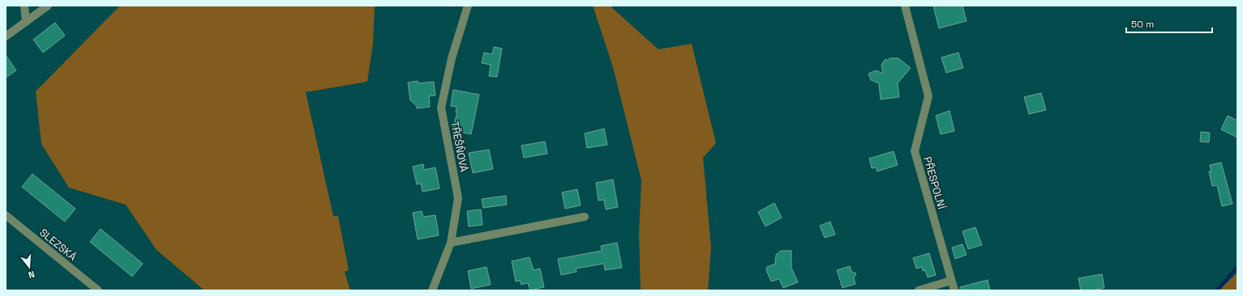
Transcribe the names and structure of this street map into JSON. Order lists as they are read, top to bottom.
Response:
{
  "streets": {
    "street": ["TŘEŠŇOVÁ", "PŘESPOLNÍ", "SLEZSKÁ"]
  },
  "scale_bar": "50 m",
  "north": "bottom"
}
